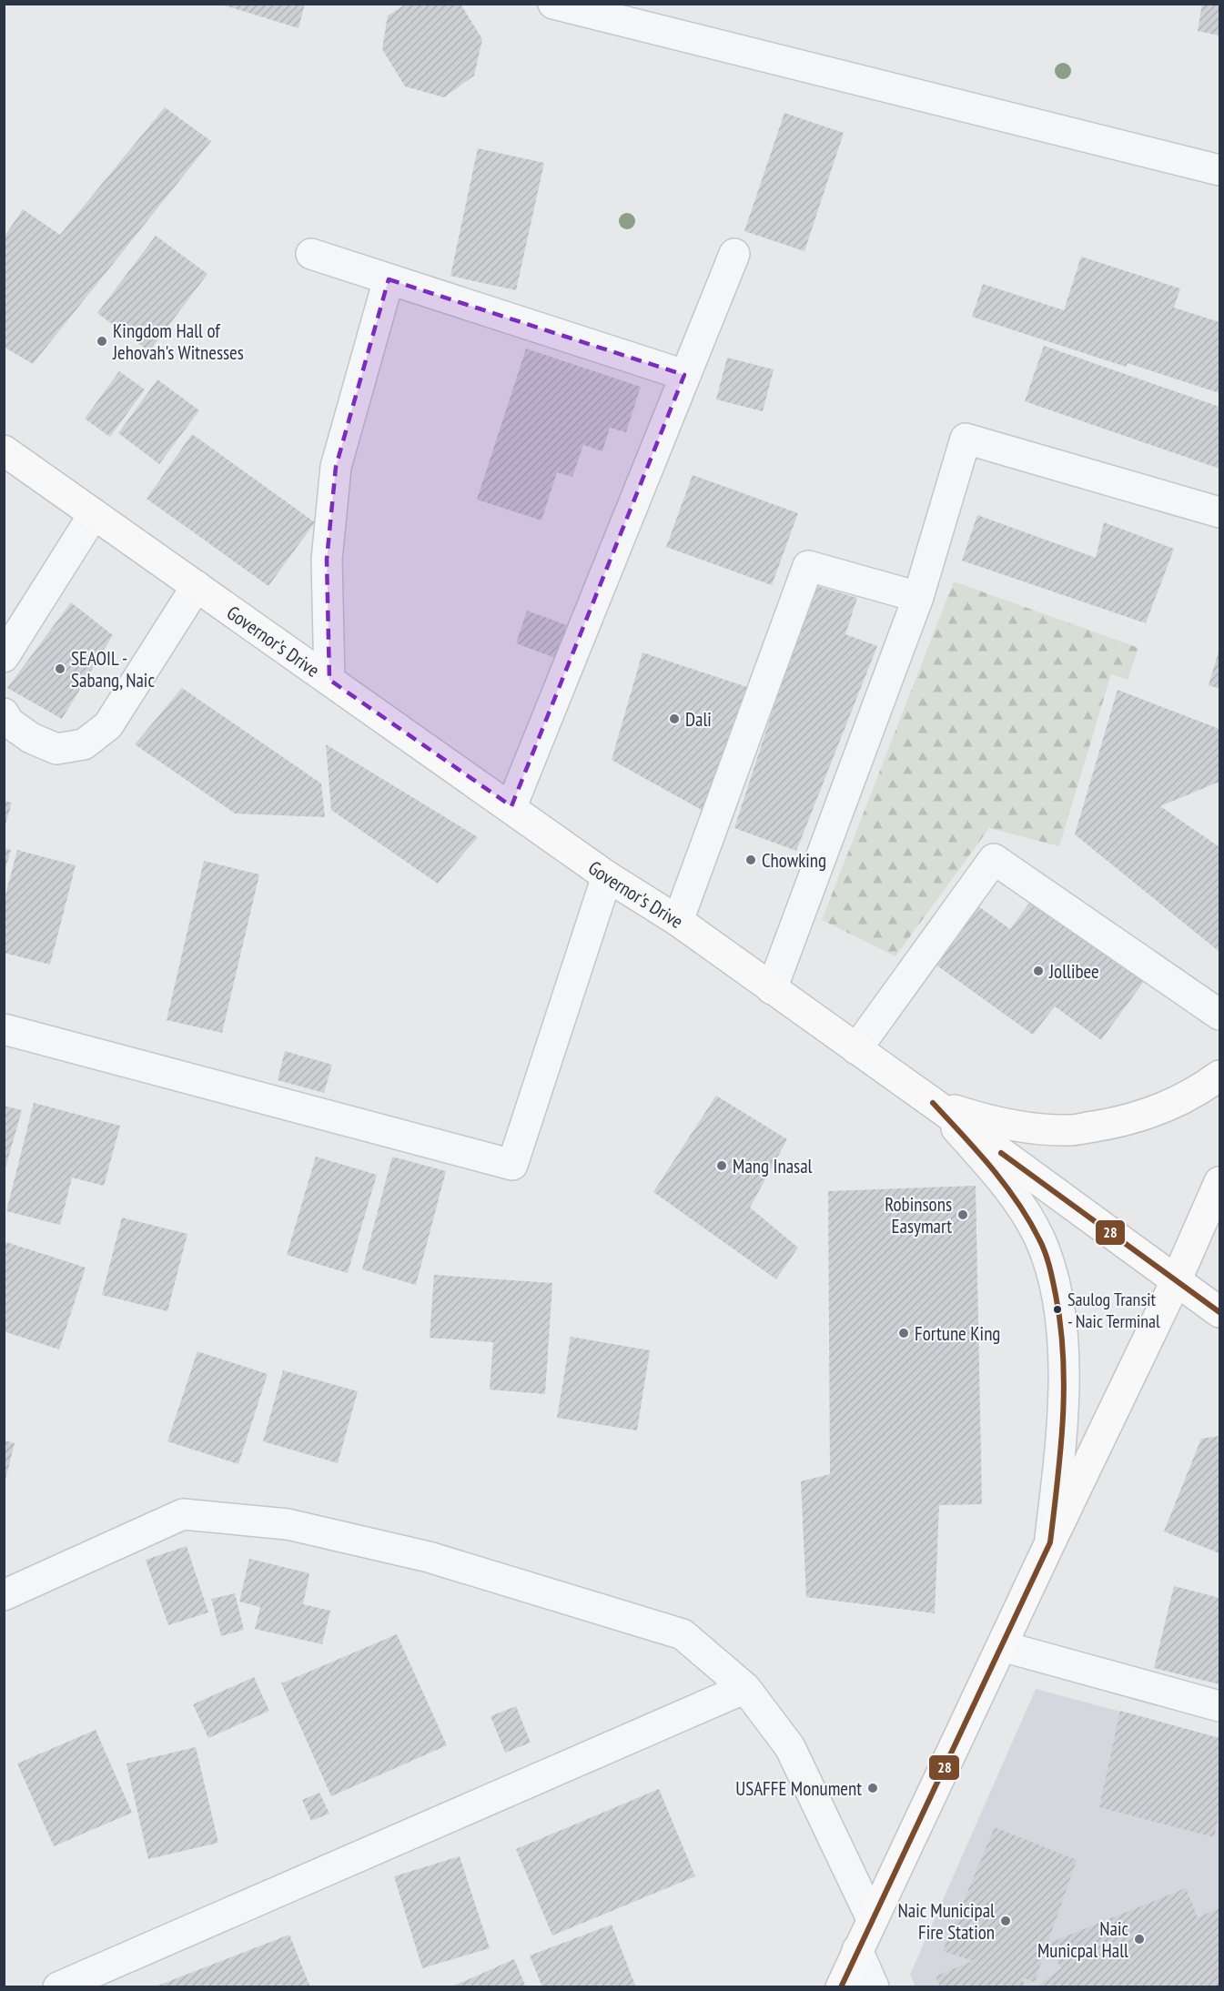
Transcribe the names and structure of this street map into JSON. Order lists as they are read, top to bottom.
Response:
{
  "streets": {
    "main road": ["Governor's Drive"]
  },
  "places": [
    "Kingdom Hall of Jehovah's Witnesses",
    "SEAOIL - Sabang, Naic",
    "Dali",
    "Chowking",
    "Jollibee",
    "Mang Inasal",
    "Robinsons Easymart",
    "Saulog Transit - Naic Terminal",
    "Fortune King",
    "USAFFE Monument",
    "Naic Municipal Fire Station",
    "Naic Municpal Hall"
  ],
  "lines": ["transit line 28"]
}
